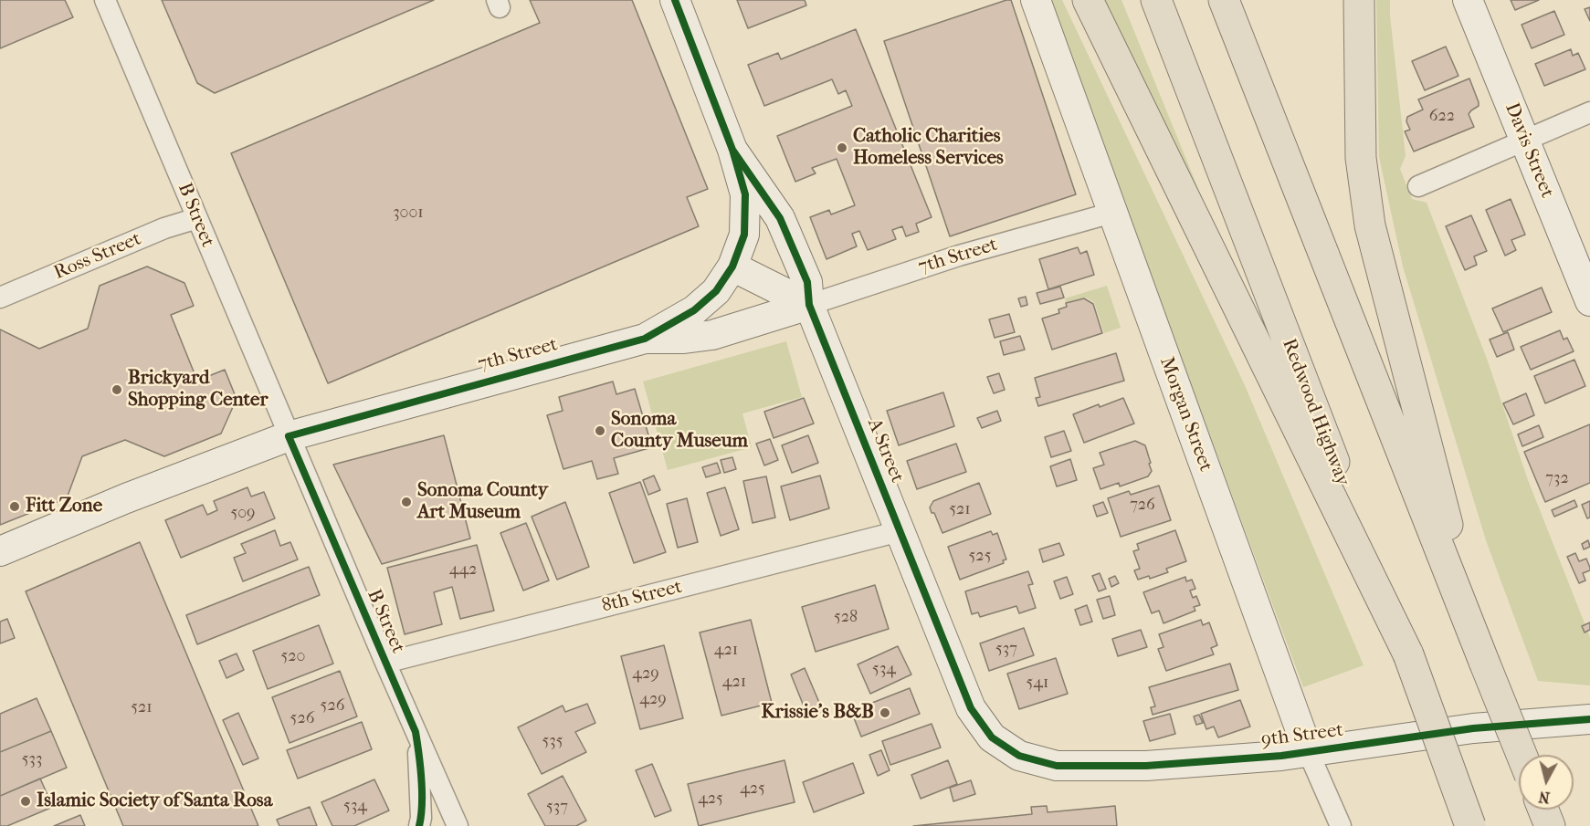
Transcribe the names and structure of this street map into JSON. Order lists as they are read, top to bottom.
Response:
{
  "streets": {
    "highway": ["Redwood Highway"],
    "street": [
      "Davis Street",
      "B Street",
      "Ross Street",
      "7th Street",
      "Morgan Street",
      "A Street",
      "8th Street",
      "9th Street"
    ]
  },
  "crossings": [
    ["B Street", "Ross Street"],
    ["B Street", "7th Street"],
    ["B Street", "8th Street"],
    ["7th Street", "Morgan Street"],
    ["7th Street", "A Street"],
    ["Morgan Street", "9th Street"],
    ["A Street", "8th Street"],
    ["A Street", "9th Street"]
  ],
  "places": [
    "Catholic Charities Homeless Services",
    "Brickyard Shopping Center",
    "Sonoma County Museum",
    "Sonoma County Art Museum",
    "Fitt Zone",
    "Krissie's B&B",
    "Islamic Society of Santa Rosa"
  ],
  "house_numbers": [
    "622",
    "3001",
    "732",
    "726",
    "521",
    "509",
    "525",
    "442",
    "528",
    "537",
    "421",
    "520",
    "534",
    "429",
    "421",
    "541",
    "429",
    "526",
    "521",
    "526",
    "535",
    "533",
    "425",
    "425",
    "534",
    "537"
  ],
  "north": "bottom"
}
